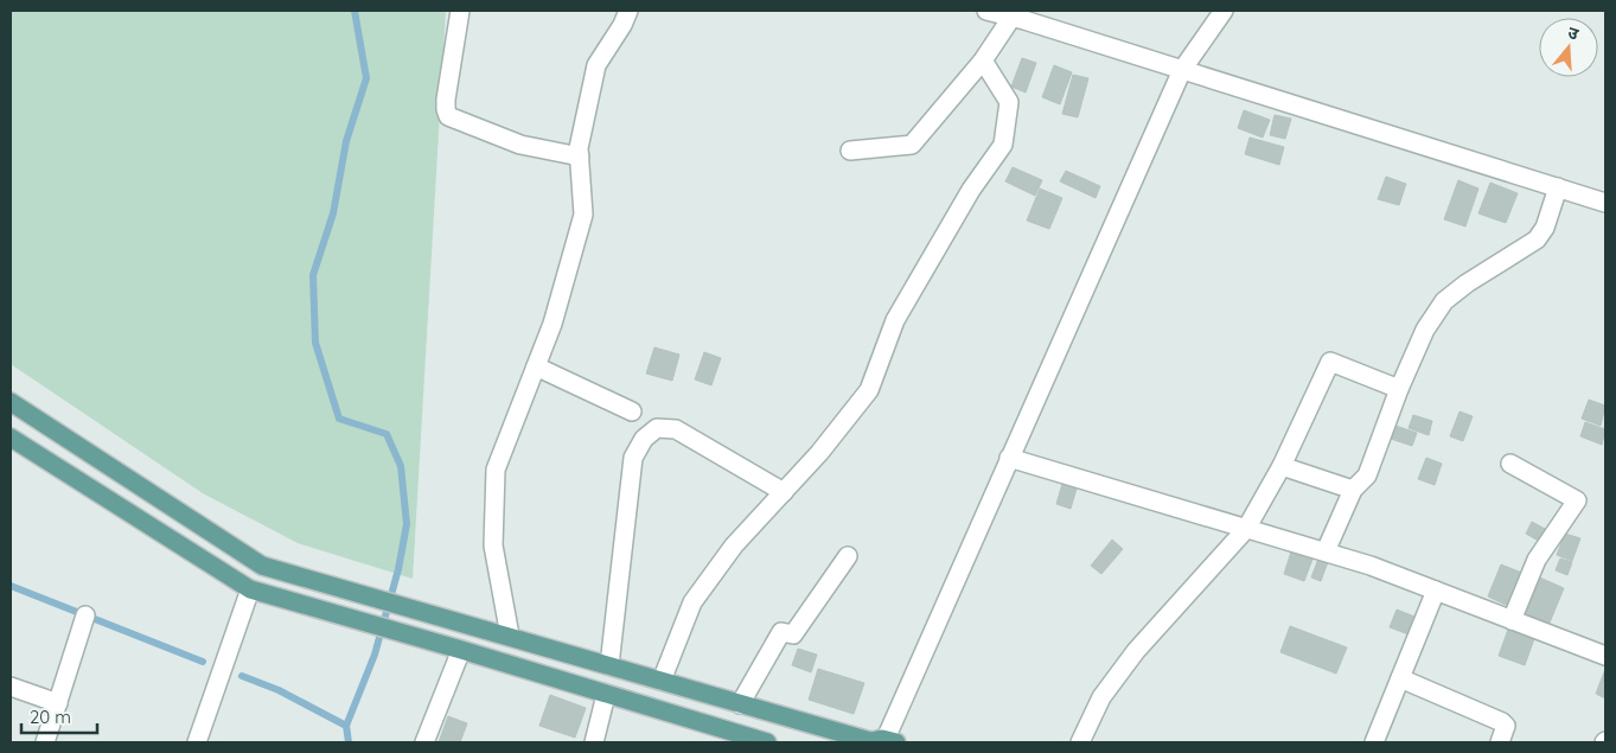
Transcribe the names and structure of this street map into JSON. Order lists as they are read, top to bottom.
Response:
{
  "scale_bar": "20 m",
  "north": "top"
}
